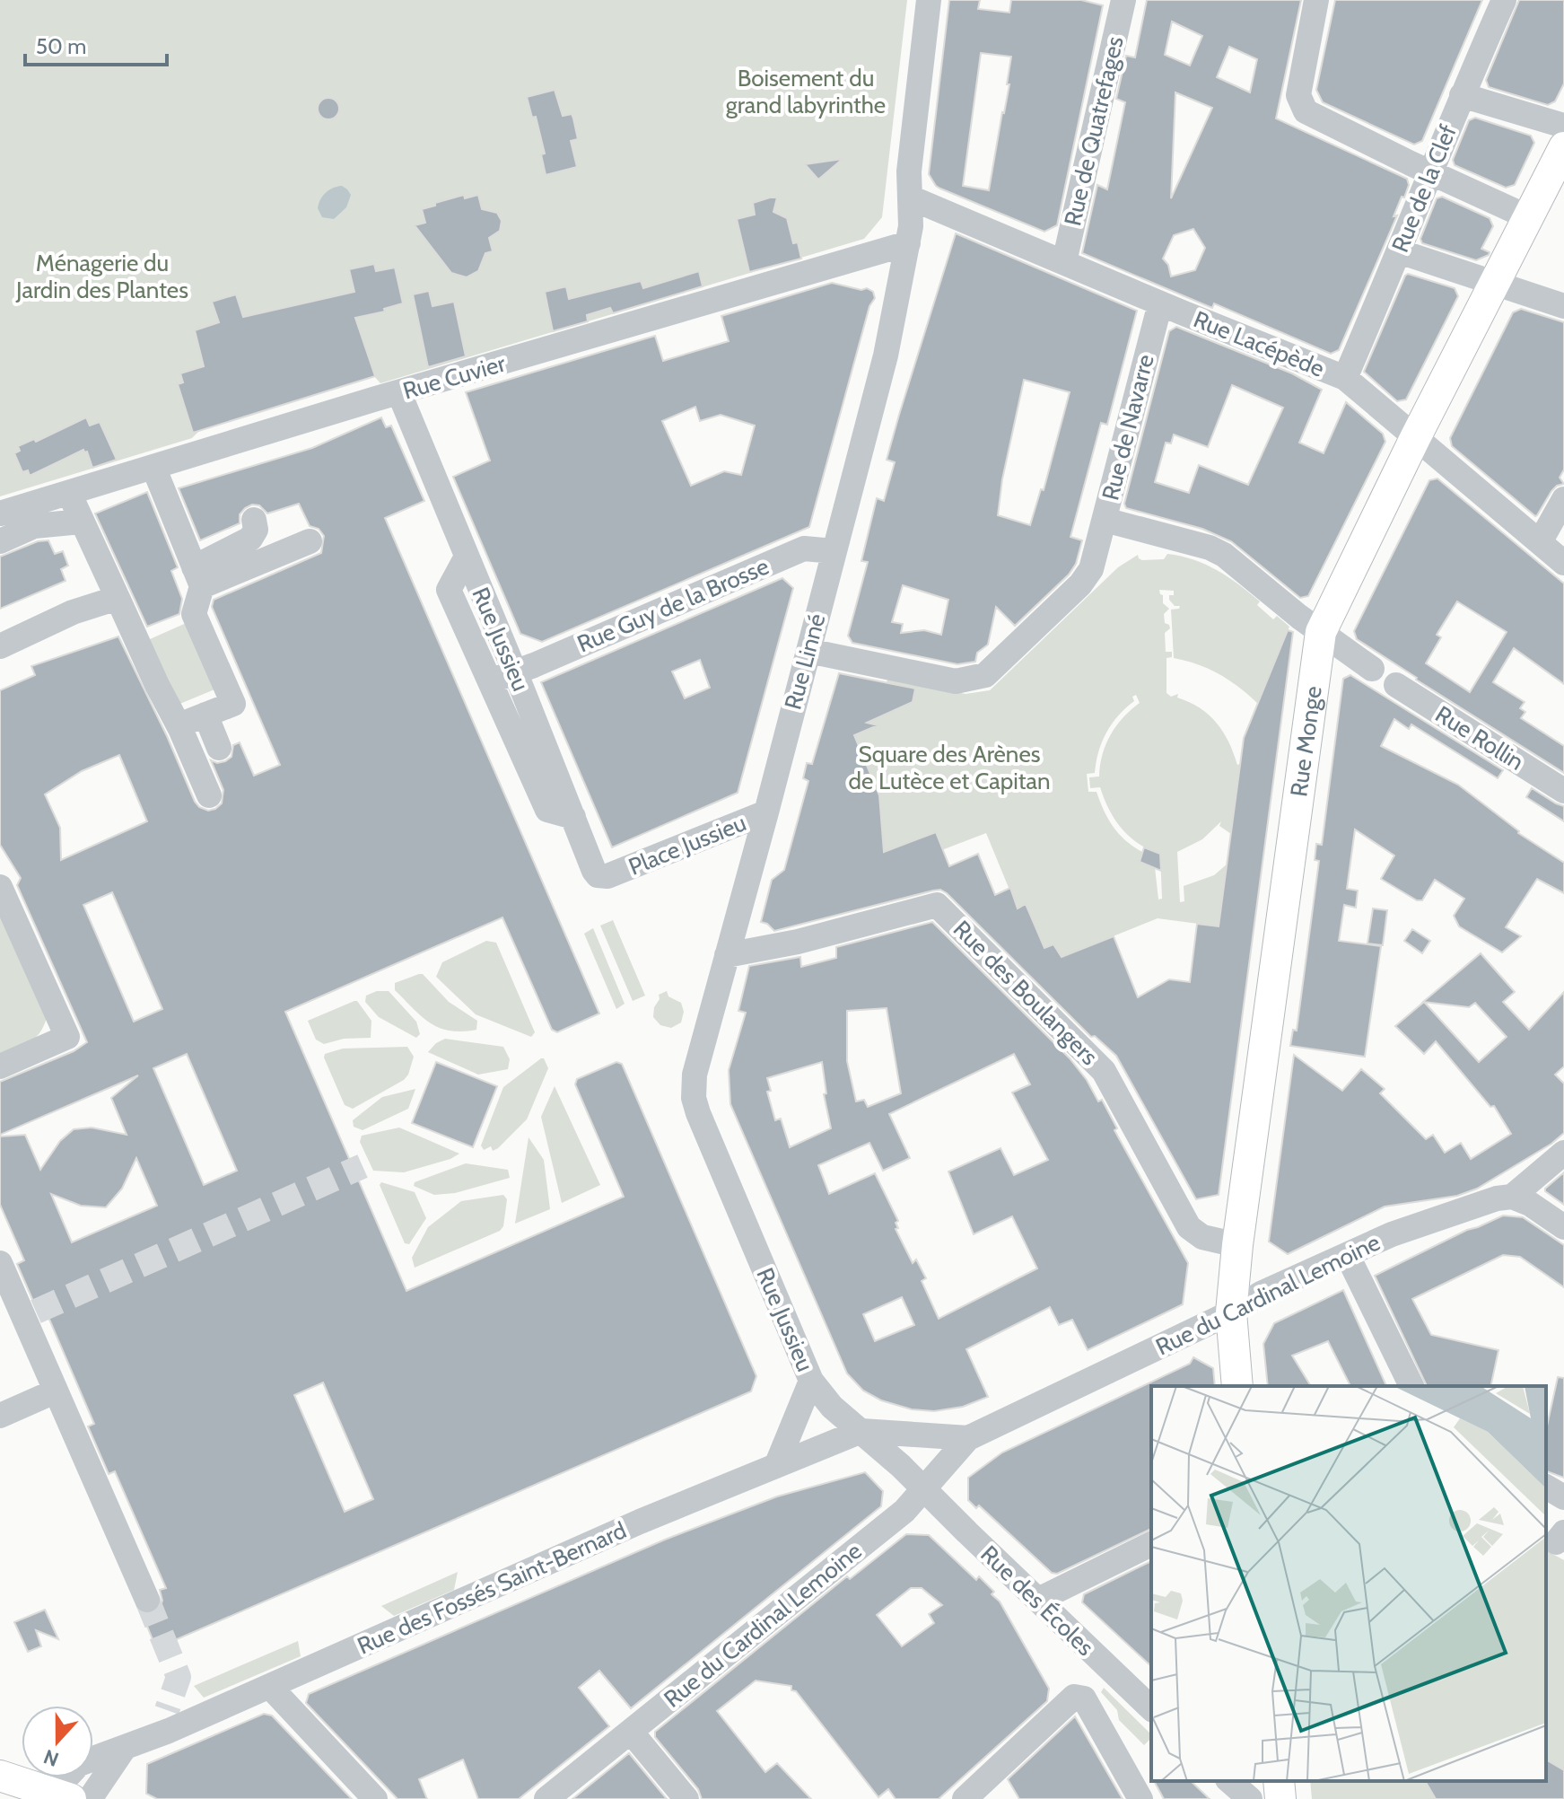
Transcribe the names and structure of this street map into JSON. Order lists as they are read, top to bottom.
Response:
{
  "streets": {
    "main road": ["Rue Monge"],
    "street": [
      "Rue de Quatrefages",
      "Rue de la Clef",
      "Rue Lacépède",
      "Rue Cuvier",
      "Rue de Navarre",
      "Rue Guy de la Brosse",
      "Rue Jussieu",
      "Rue Linné",
      "Rue Rollin",
      "Place Jussieu",
      "Rue des Boulangers",
      "Rue du Cardinal Lemoine",
      "Rue des Fossés Saint-Bernard",
      "Rue des Écoles"
    ]
  },
  "crossings": [
    ["Rue de Quatrefages", "Rue Lacépède"],
    ["Rue de la Clef", "Rue Lacépède"],
    ["Rue Lacépède", "Rue de Navarre"],
    ["Rue Lacépède", "Rue Linné"],
    ["Rue Lacépède", "Rue Monge"],
    ["Rue Cuvier", "Rue Jussieu"],
    ["Rue Cuvier", "Rue Linné"],
    ["Rue de Navarre", "Rue Monge"],
    ["Rue Guy de la Brosse", "Rue Jussieu"],
    ["Rue Guy de la Brosse", "Rue Linné"],
    ["Rue Jussieu", "Rue Linné"],
    ["Rue Jussieu", "Place Jussieu"],
    ["Rue Jussieu", "Rue du Cardinal Lemoine"],
    ["Rue Jussieu", "Rue des Fossés Saint-Bernard"],
    ["Rue Jussieu", "Rue des Écoles"],
    ["Rue Linné", "Place Jussieu"],
    ["Rue Linné", "Rue des Boulangers"],
    ["Rue Monge", "Rue des Boulangers"],
    ["Rue Monge", "Rue du Cardinal Lemoine"],
    ["Rue du Cardinal Lemoine", "Rue des Fossés Saint-Bernard"],
    ["Rue du Cardinal Lemoine", "Rue des Écoles"]
  ],
  "parks": ["Boisement du grand labyrinthe", "Ménagerie du Jardin des Plantes", "Square des Arènes de Lutèce et Capitan"],
  "scale_bar": "50 m",
  "north": "bottom"
}
